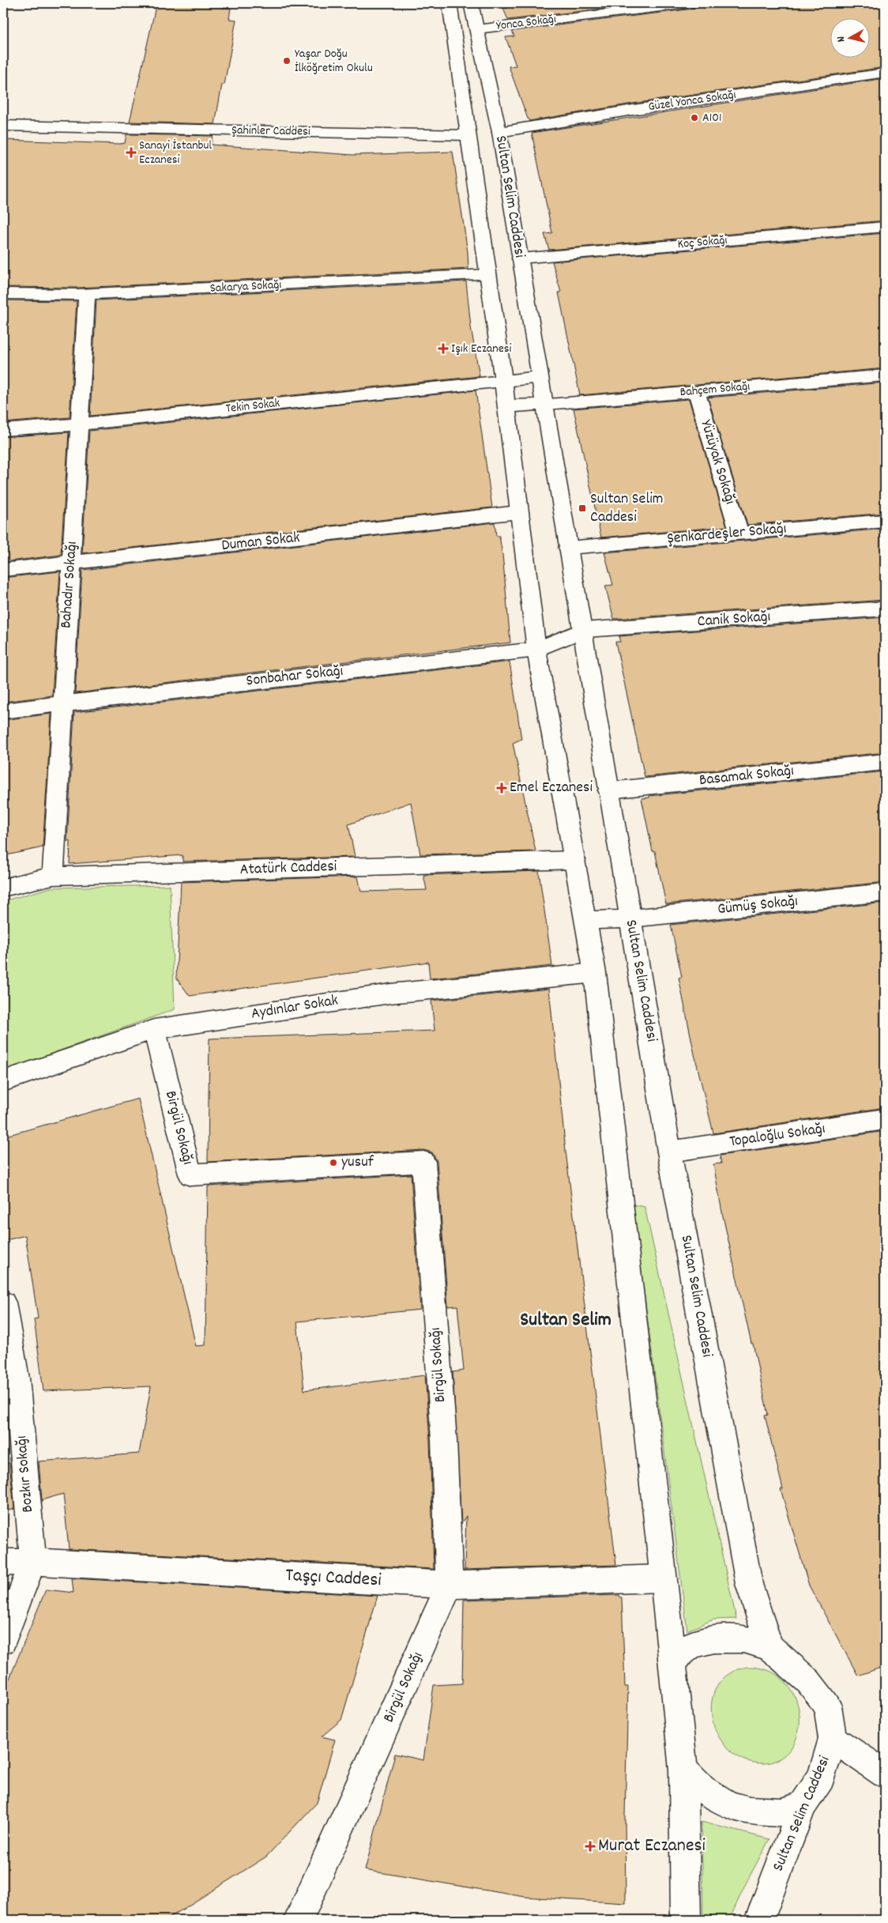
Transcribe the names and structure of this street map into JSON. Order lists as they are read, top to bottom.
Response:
{
  "streets": {
    "street": [
      "Yonca Sokağı",
      "Güzel Yonca Sokağı",
      "Şahinler Caddesi",
      "Sultan Selim Caddesi",
      "Koç Sokağı",
      "Sakarya Sokağı",
      "Bahçem Sokağı",
      "Tekin Sokak",
      "Yüzüyak Sokağı",
      "Şenkardeşler Sokağı",
      "Duman Sokak",
      "Bahadır Sokağı",
      "Canik Sokağı",
      "Sonbahar Sokağı",
      "Basamak Sokağı",
      "Atatürk Caddesi",
      "Gümüş Sokağı",
      "Aydınlar Sokak",
      "Birgül Sokağı",
      "Topaloğlu Sokağı",
      "Bozkır Sokağı",
      "Taşçı Caddesi"
    ]
  },
  "crossings": [
    ["Yonca Sokağı", "Sultan Selim Caddesi"],
    ["Güzel Yonca Sokağı", "Şahinler Caddesi"],
    ["Güzel Yonca Sokağı", "Sultan Selim Caddesi"],
    ["Şahinler Caddesi", "Sultan Selim Caddesi"],
    ["Sultan Selim Caddesi", "Koç Sokağı"],
    ["Sultan Selim Caddesi", "Sakarya Sokağı"],
    ["Sultan Selim Caddesi", "Bahçem Sokağı"],
    ["Sultan Selim Caddesi", "Tekin Sokak"],
    ["Sultan Selim Caddesi", "Şenkardeşler Sokağı"],
    ["Sultan Selim Caddesi", "Duman Sokak"],
    ["Sultan Selim Caddesi", "Canik Sokağı"],
    ["Sultan Selim Caddesi", "Sonbahar Sokağı"],
    ["Sultan Selim Caddesi", "Basamak Sokağı"],
    ["Sultan Selim Caddesi", "Atatürk Caddesi"],
    ["Sultan Selim Caddesi", "Gümüş Sokağı"],
    ["Sultan Selim Caddesi", "Aydınlar Sokak"],
    ["Sultan Selim Caddesi", "Topaloğlu Sokağı"],
    ["Sultan Selim Caddesi", "Taşçı Caddesi"],
    ["Sakarya Sokağı", "Bahadır Sokağı"],
    ["Bahçem Sokağı", "Yüzüyak Sokağı"],
    ["Tekin Sokak", "Bahadır Sokağı"],
    ["Yüzüyak Sokağı", "Şenkardeşler Sokağı"],
    ["Duman Sokak", "Bahadır Sokağı"],
    ["Bahadır Sokağı", "Sonbahar Sokağı"],
    ["Bahadır Sokağı", "Atatürk Caddesi"],
    ["Canik Sokağı", "Sonbahar Sokağı"],
    ["Aydınlar Sokak", "Birgül Sokağı"],
    ["Birgül Sokağı", "Taşçı Caddesi"],
    ["Bozkır Sokağı", "Taşçı Caddesi"]
  ],
  "districts": ["Sultan Selim"],
  "places": {
    "other": ["Yaşar Doğu İlköğretim Okulu", "A101", "yusuf"],
    "health": [
      "Sanayi İstanbul Eczanesi",
      "Işık Eczanesi",
      "Emel Eczanesi",
      "Murat Eczanesi"
    ],
    "transit": ["Sultan Selim Caddesi"]
  },
  "north": "left"
}
